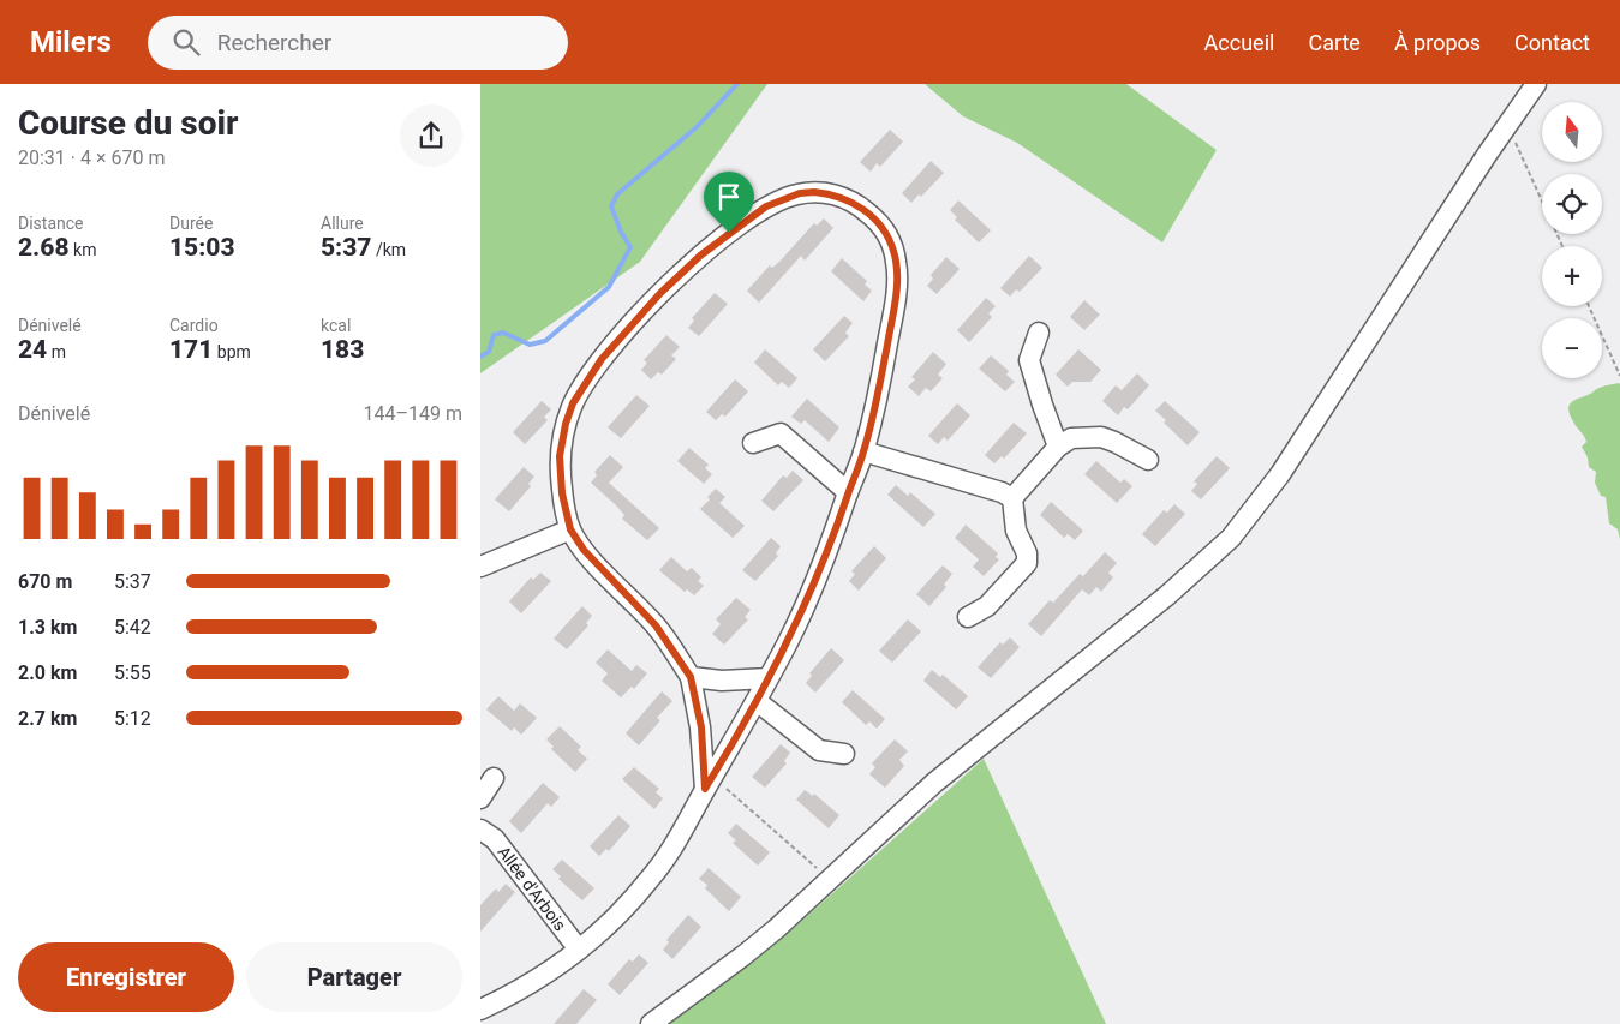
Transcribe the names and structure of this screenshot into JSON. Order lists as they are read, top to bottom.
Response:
{
  "streets": {
    "street": ["Allée d'Arbois"]
  },
  "north": "top",
  "page": {
    "header": "Milers",
    "search": "Rechercher",
    "nav": [
      "Accueil",
      "Carte",
      "À propos",
      "Contact"
    ],
    "heading": ["Course du soir", "20:31 · 4 × 670 m"],
    "map_buttons": ["+", "−"],
    "stats": [
      ["Distance", "2.68 km"],
      ["Durée", "15:03"],
      ["Allure", "5:37 /km"],
      ["Dénivelé", "24 m"],
      ["Cardio", "171 bpm"],
      ["kcal", "183"]
    ],
    "chart": ["Dénivelé", "144–149 m"],
    "list": [
      {
        "name": "670 m",
        "note": "5:37"
      },
      {
        "name": "1.3 km",
        "note": "5:42"
      },
      {
        "name": "2.0 km",
        "note": "5:55"
      },
      {
        "name": "2.7 km",
        "note": "5:12"
      }
    ],
    "buttons": ["Enregistrer", "Partager"]
  }
}
